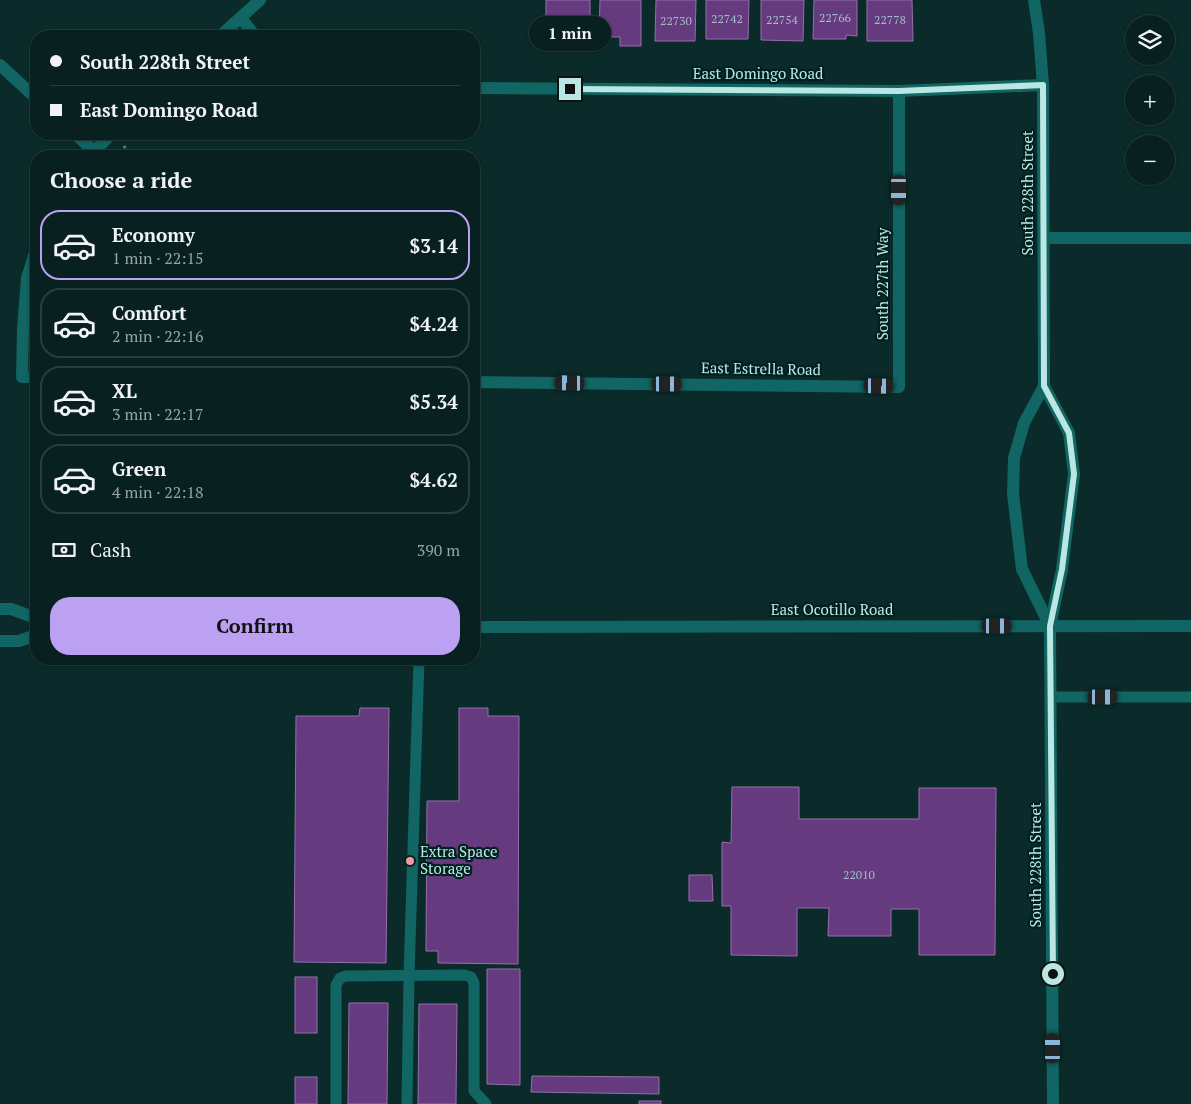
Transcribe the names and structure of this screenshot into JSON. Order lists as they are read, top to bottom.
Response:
{
  "streets": {
    "street": [
      "East Domingo Road",
      "South 228th Street",
      "South 227th Way",
      "East Estrella Road",
      "East Ocotillo Road"
    ]
  },
  "crossings": [
    ["East Domingo Road", "South 228th Street"],
    ["East Domingo Road", "South 227th Way"],
    ["South 228th Street", "East Ocotillo Road"],
    ["South 227th Way", "East Estrella Road"]
  ],
  "places": ["Extra Space Storage"],
  "house_numbers": [
    "22766",
    "22742",
    "22754",
    "22778",
    "22730",
    "22010"
  ],
  "page": {
    "map_buttons": ["+", "−"],
    "bubble": "1 min",
    "banner": ["South 228th Street", "East Domingo Road"],
    "heading": "Choose a ride",
    "list": [
      {
        "name": "Economy",
        "note": "1 min · 22:15",
        "value": "$3.14"
      },
      {
        "name": "Comfort",
        "note": "2 min · 22:16",
        "value": "$4.24"
      },
      {
        "name": "XL",
        "note": "3 min · 22:17",
        "value": "$5.34"
      },
      {
        "name": "Green",
        "note": "4 min · 22:18",
        "value": "$4.62"
      }
    ],
    "pay": ["Cash", "390 m"],
    "buttons": "Confirm"
  }
}
